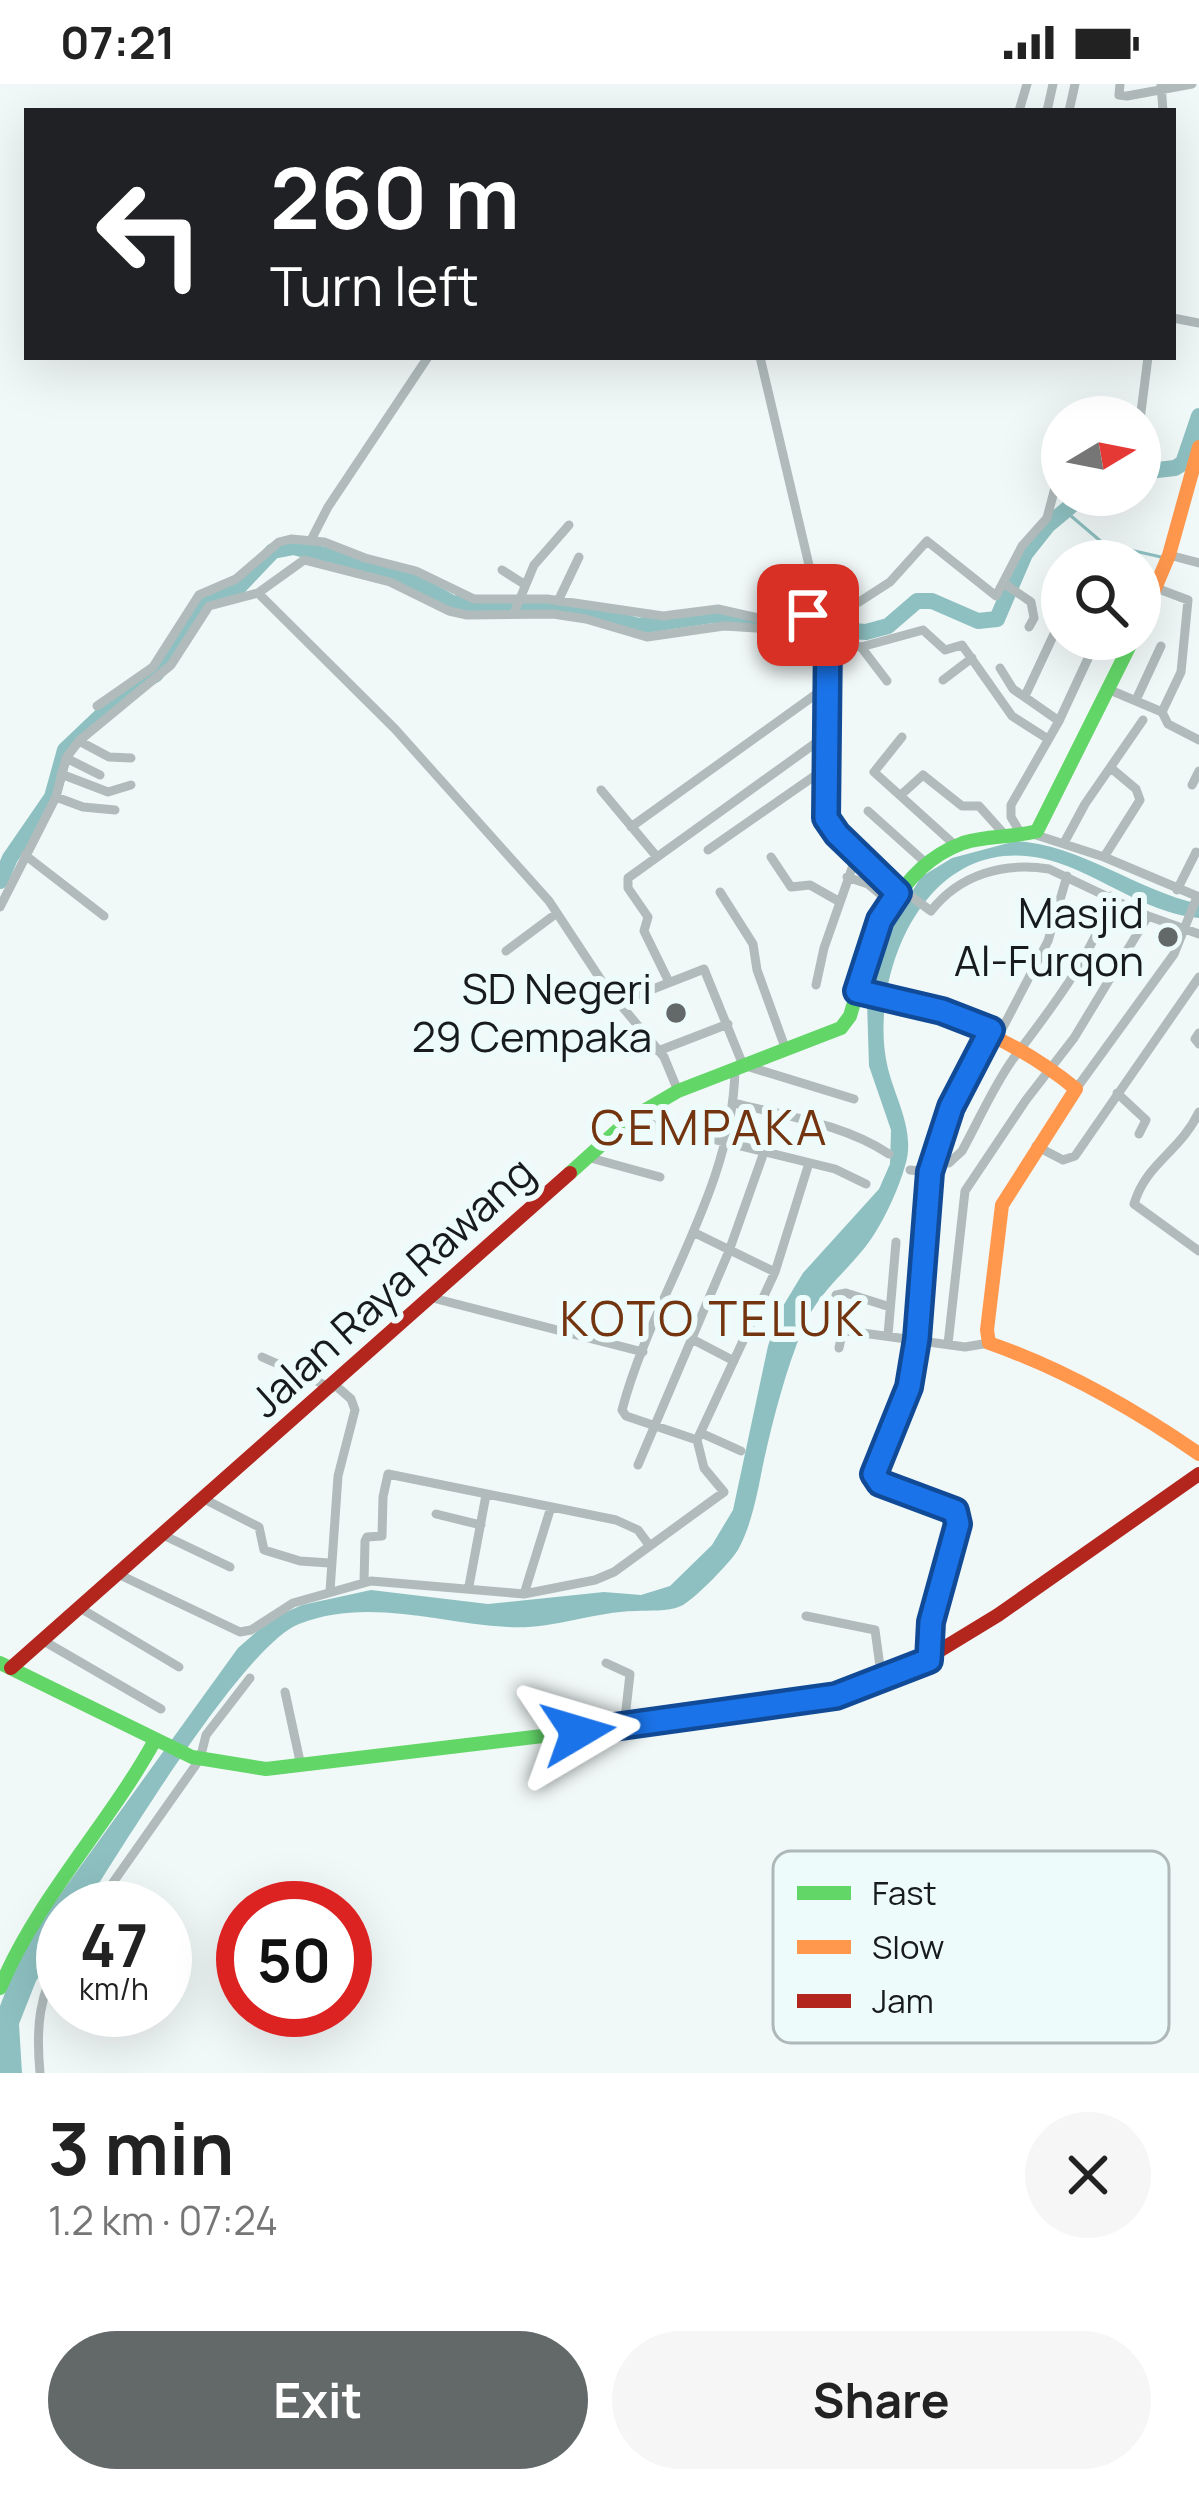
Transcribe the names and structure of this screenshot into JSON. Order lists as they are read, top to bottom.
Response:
{
  "streets": {
    "main road": ["Jalan Raya Rawang"]
  },
  "districts": ["CEMPAKA", "KOTO TELUK"],
  "places": ["Masjid Al-Furqon", "SD Negeri 29 Cempaka"],
  "legend": ["Fast", "Slow", "Jam"],
  "north": "right",
  "page": {
    "status": "07:21",
    "turn": ["260 m", "Turn left"],
    "speed": "47 km/h",
    "limit": "50",
    "heading": ["3 min", "1.2 km · 07:24"],
    "buttons": ["Exit", "Share"]
  }
}
